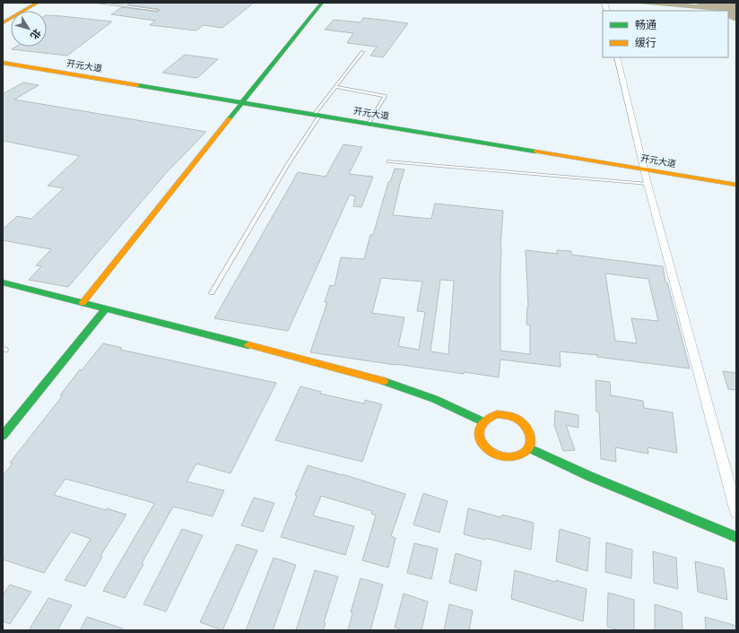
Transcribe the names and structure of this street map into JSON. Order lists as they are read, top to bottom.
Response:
{
  "streets": {
    "street": ["开元大道"]
  },
  "legend": ["畅通", "缓行"],
  "north": "bottom right"
}
